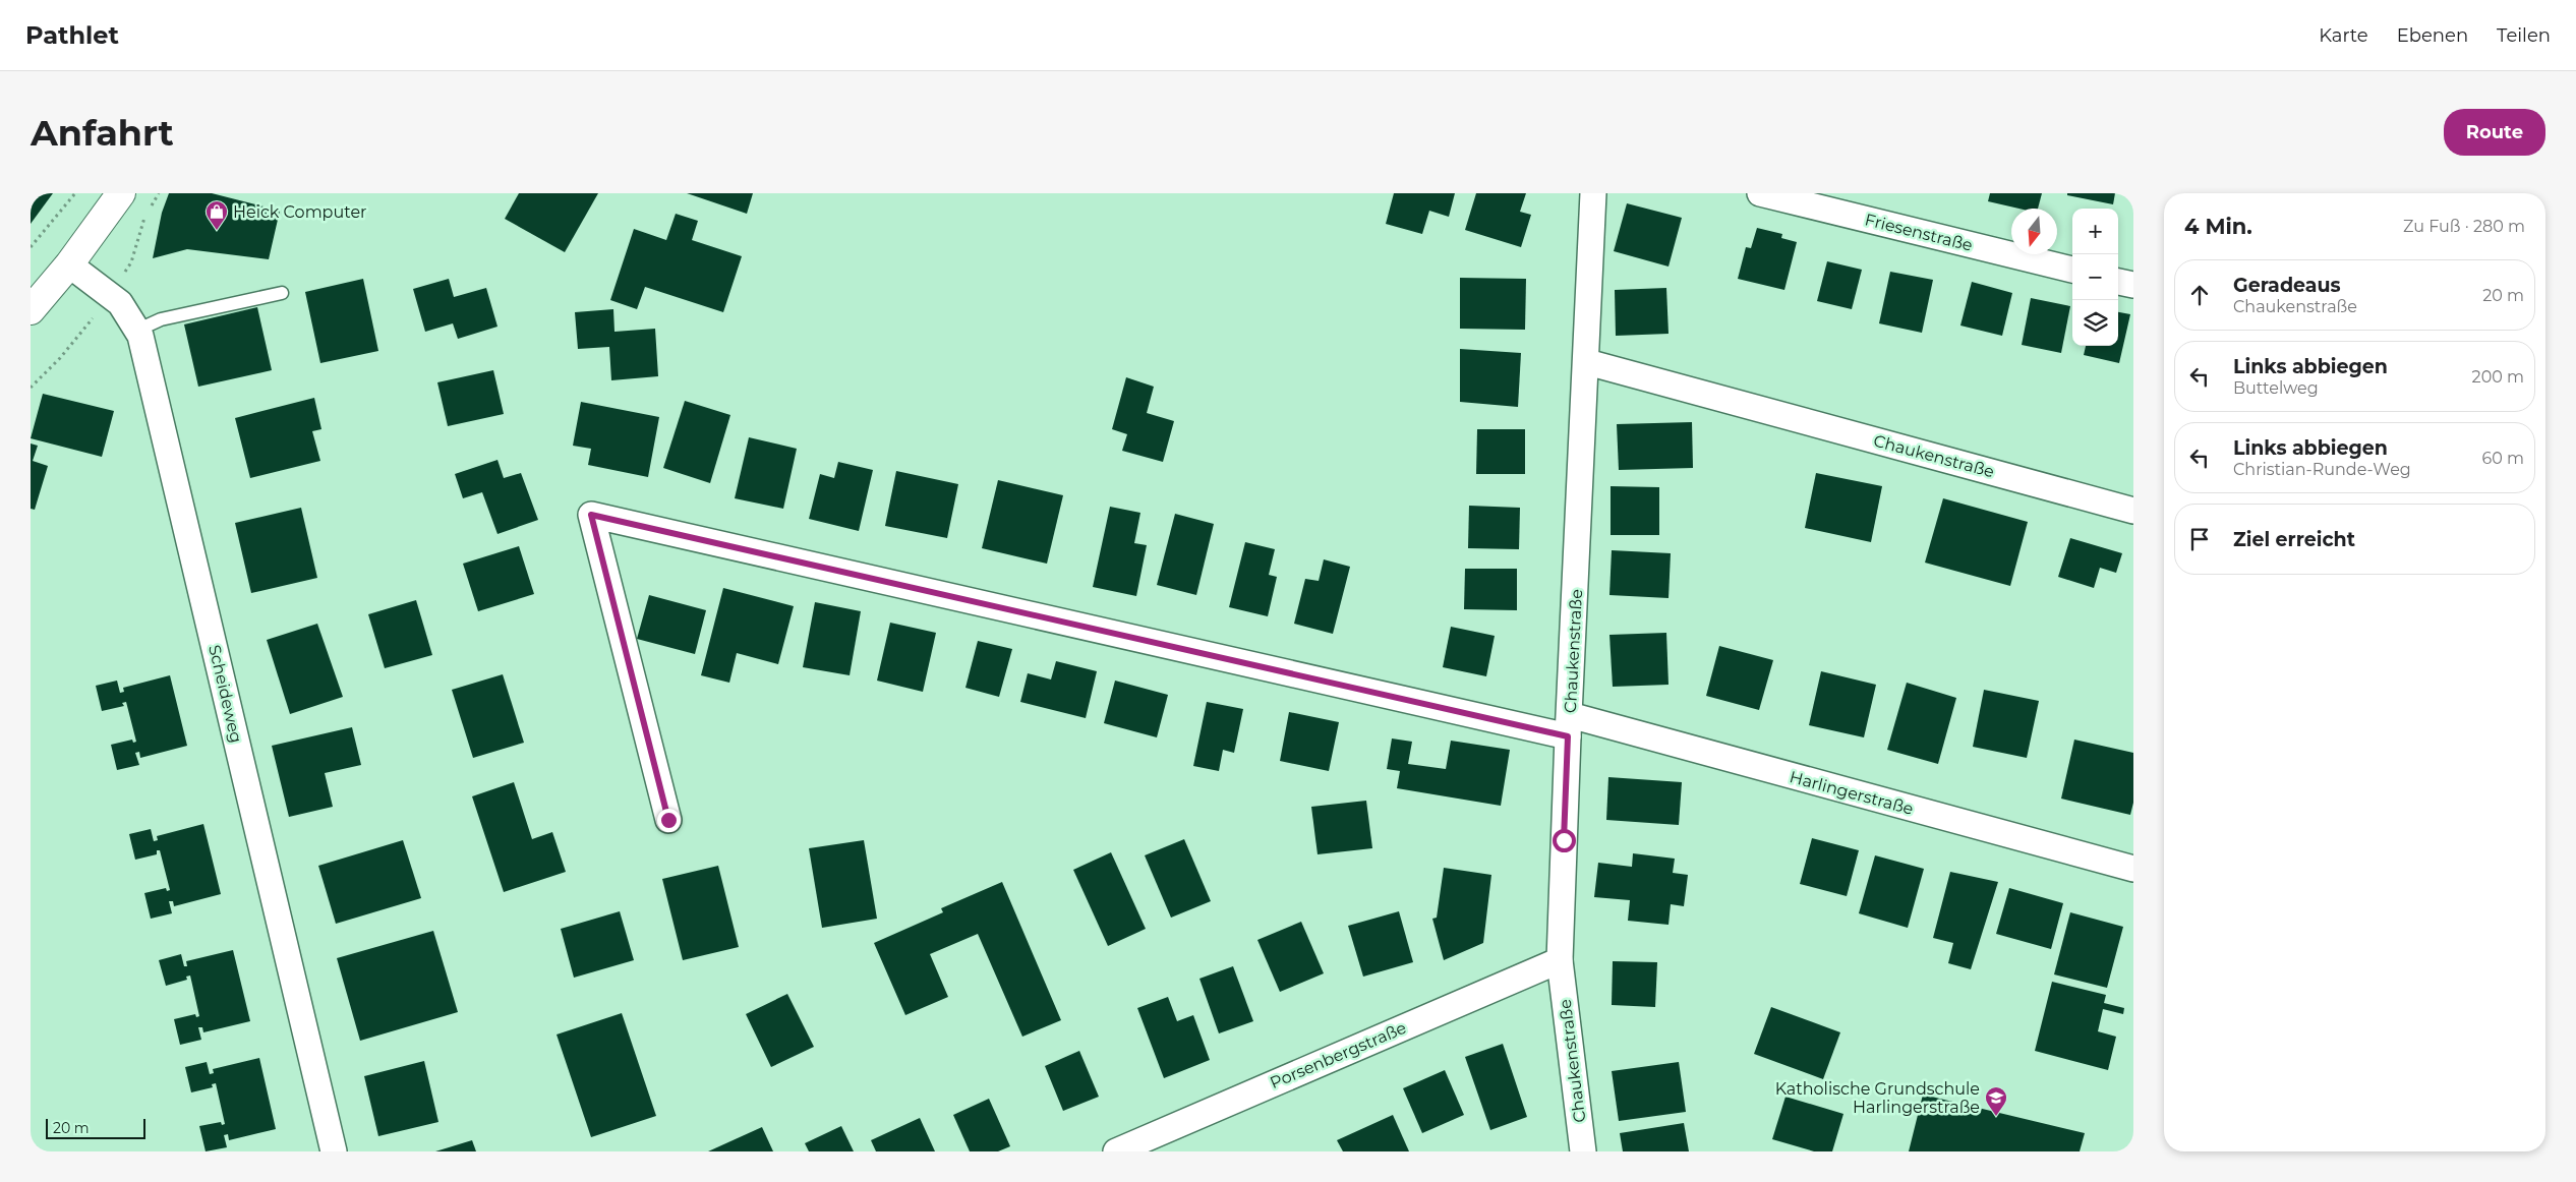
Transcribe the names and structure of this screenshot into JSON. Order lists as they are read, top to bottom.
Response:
{
  "streets": {
    "street": [
      "Friesenstraße",
      "Chaukenstraße",
      "Scheideweg",
      "Harlingerstraße",
      "Porsenbergstraße"
    ]
  },
  "crossings": [
    ["Chaukenstraße", "Harlingerstraße"],
    ["Chaukenstraße", "Porsenbergstraße"]
  ],
  "places": {
    "shop": ["Heick Computer"],
    "school or university": ["Katholische Grundschule Harlingerstraße"]
  },
  "scale_bar": "20 m",
  "north": "bottom",
  "page": {
    "header": "Pathlet",
    "nav": ["Karte", "Ebenen", "Teilen"],
    "buttons": "Route",
    "title": "Anfahrt",
    "heading": ["4 Min.", "Zu Fuß · 280 m"],
    "map_buttons": ["+", "−"],
    "list": [
      ["Geradeaus", "Chaukenstraße", "20 m"],
      ["Links abbiegen", "Buttelweg", "200 m"],
      ["Links abbiegen", "Christian-Runde-Weg", "60 m"],
      "Ziel erreicht"
    ],
    "scale": "20 m"
  }
}
